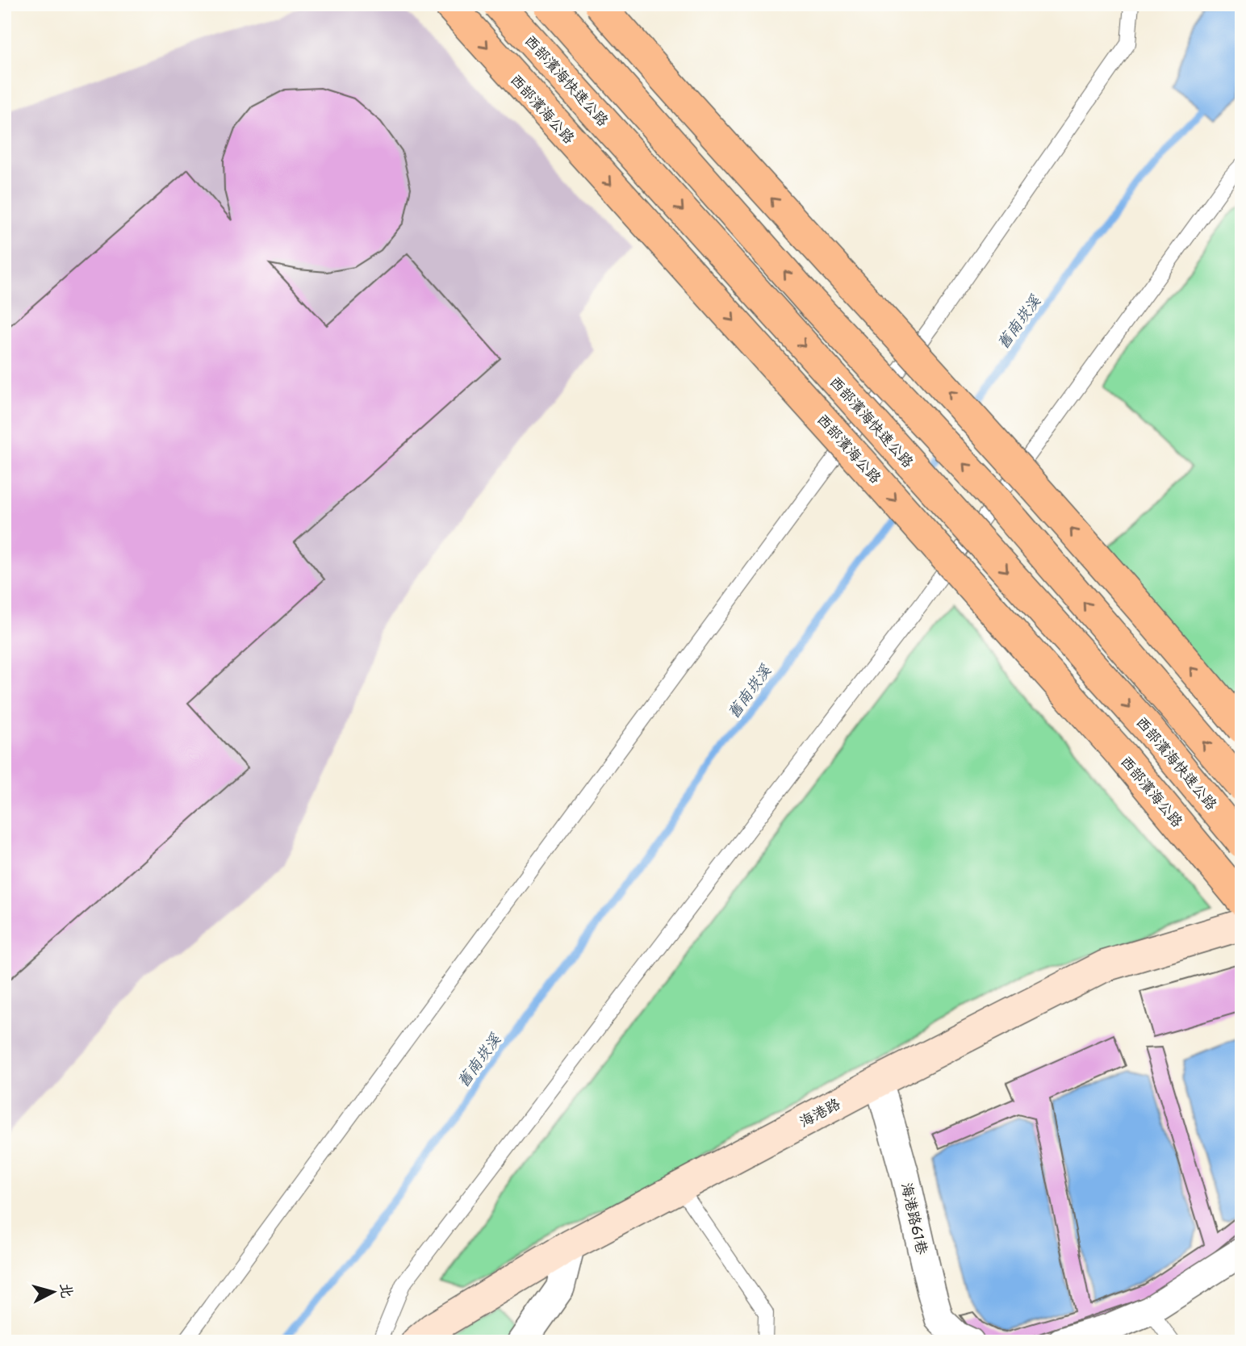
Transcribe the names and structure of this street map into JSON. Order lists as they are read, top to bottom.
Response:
{
  "streets": {
    "main road": ["西部濱海快速公路", "西部濱海公路"],
    "street": ["海港路", "海港路61巷"]
  },
  "crossings": [
    ["海港路", "海港路61巷"]
  ],
  "water": ["舊南崁溪"],
  "north": "right"
}
